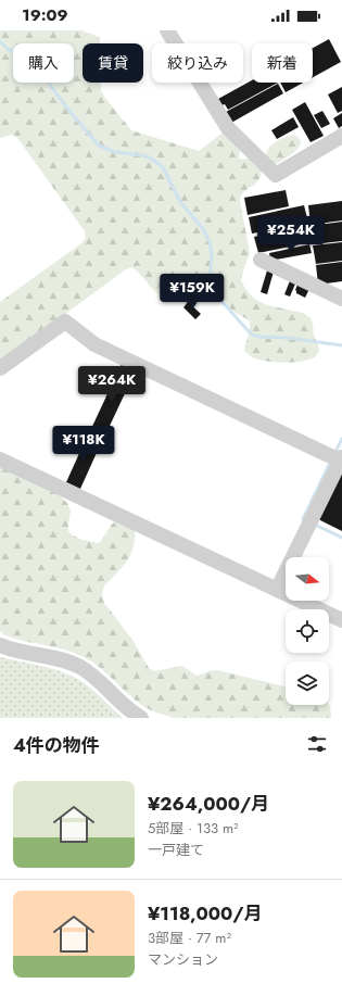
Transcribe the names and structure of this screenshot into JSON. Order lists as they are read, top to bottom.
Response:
{
  "north": "right",
  "page": {
    "status": "19:09",
    "chip": [
      "購入",
      "賃貸",
      "絞り込み",
      "新着"
    ],
    "price": [
      "¥254K",
      "¥159K",
      "¥264K",
      "¥118K"
    ],
    "heading": "4件の物件",
    "list": [
      {
        "name": "¥264,000/月",
        "note": "5部屋 · 133 m² · 一戸建て"
      },
      {
        "name": "¥118,000/月",
        "note": "3部屋 · 77 m² · マンション"
      }
    ]
  }
}
